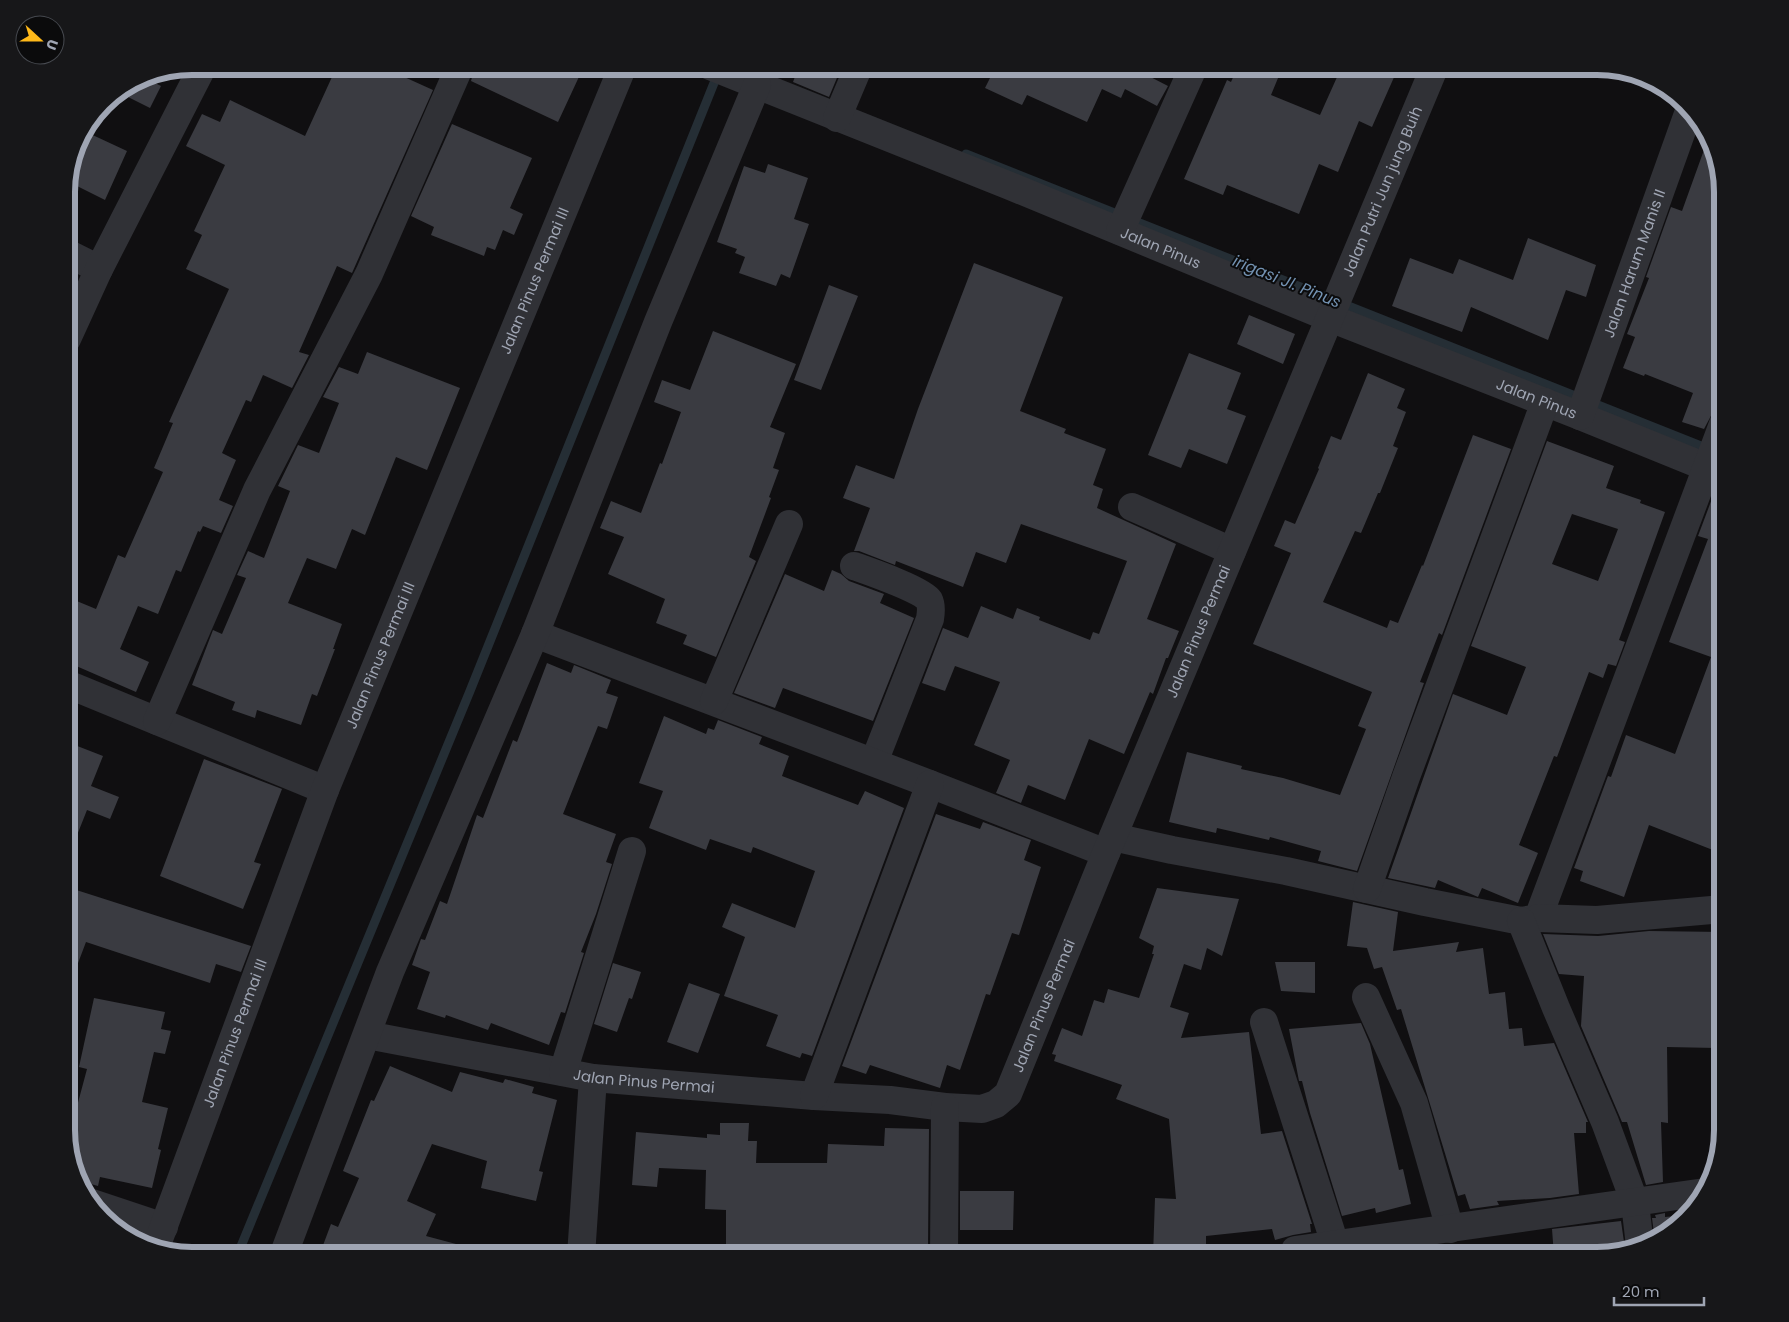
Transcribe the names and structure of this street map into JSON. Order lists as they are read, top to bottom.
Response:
{
  "streets": {
    "street": [
      "Jalan Putri Jun jung Buih",
      "Jalan Pinus",
      "Jalan Harum Manis II",
      "Jalan Pinus Permai III",
      "Jalan Pinus Permai"
    ]
  },
  "crossings": [
    ["Jalan Putri Jun jung Buih", "Jalan Pinus"],
    ["Jalan Putri Jun jung Buih", "Jalan Pinus Permai"],
    ["Jalan Pinus", "Jalan Harum Manis II"],
    ["Jalan Pinus", "Jalan Pinus Permai"]
  ],
  "water": ["irigasi Jl. Pinus"],
  "scale_bar": "20 m",
  "north": "right"
}
